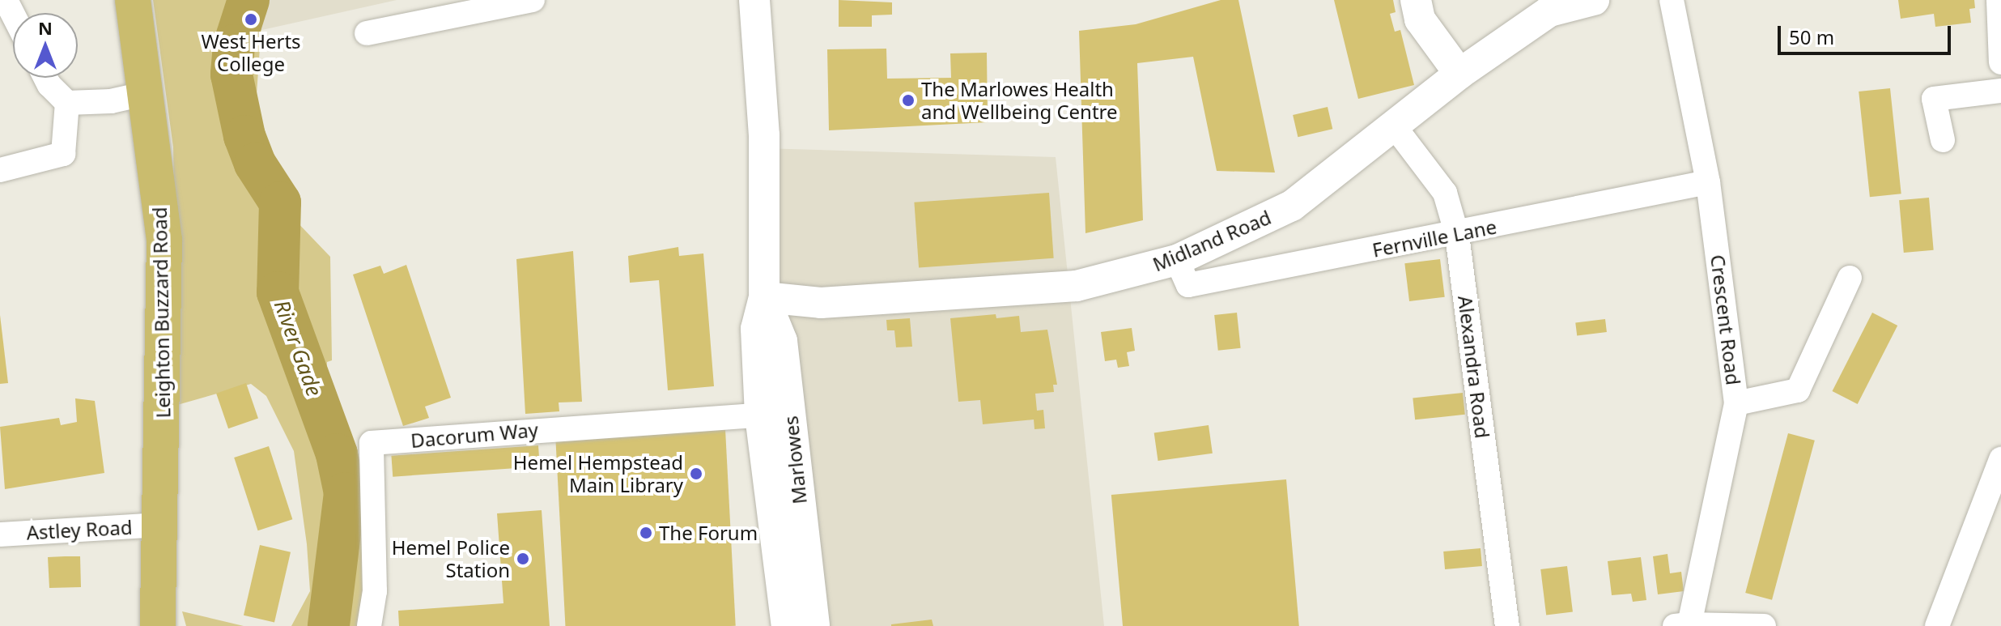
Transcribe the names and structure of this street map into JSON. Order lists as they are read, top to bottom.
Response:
{
  "streets": {
    "main road": ["Leighton Buzzard Road"],
    "street": [
      "Fernville Lane",
      "Midland Road",
      "Crescent Road",
      "Alexandra Road",
      "Dacorum Way",
      "Marlowes",
      "Astley Road"
    ]
  },
  "crossings": [
    ["Fernville Lane", "Midland Road"],
    ["Fernville Lane", "Crescent Road"],
    ["Fernville Lane", "Alexandra Road"],
    ["Midland Road", "Alexandra Road"],
    ["Midland Road", "Marlowes"],
    ["Leighton Buzzard Road", "Astley Road"],
    ["Dacorum Way", "Marlowes"]
  ],
  "water": ["River Gade"],
  "places": [
    "West Herts College",
    "The Marlowes Health and Wellbeing Centre",
    "Hemel Hempstead Main Library",
    "The Forum",
    "Hemel Police Station"
  ],
  "scale_bar": "50 m",
  "north": "top"
}
